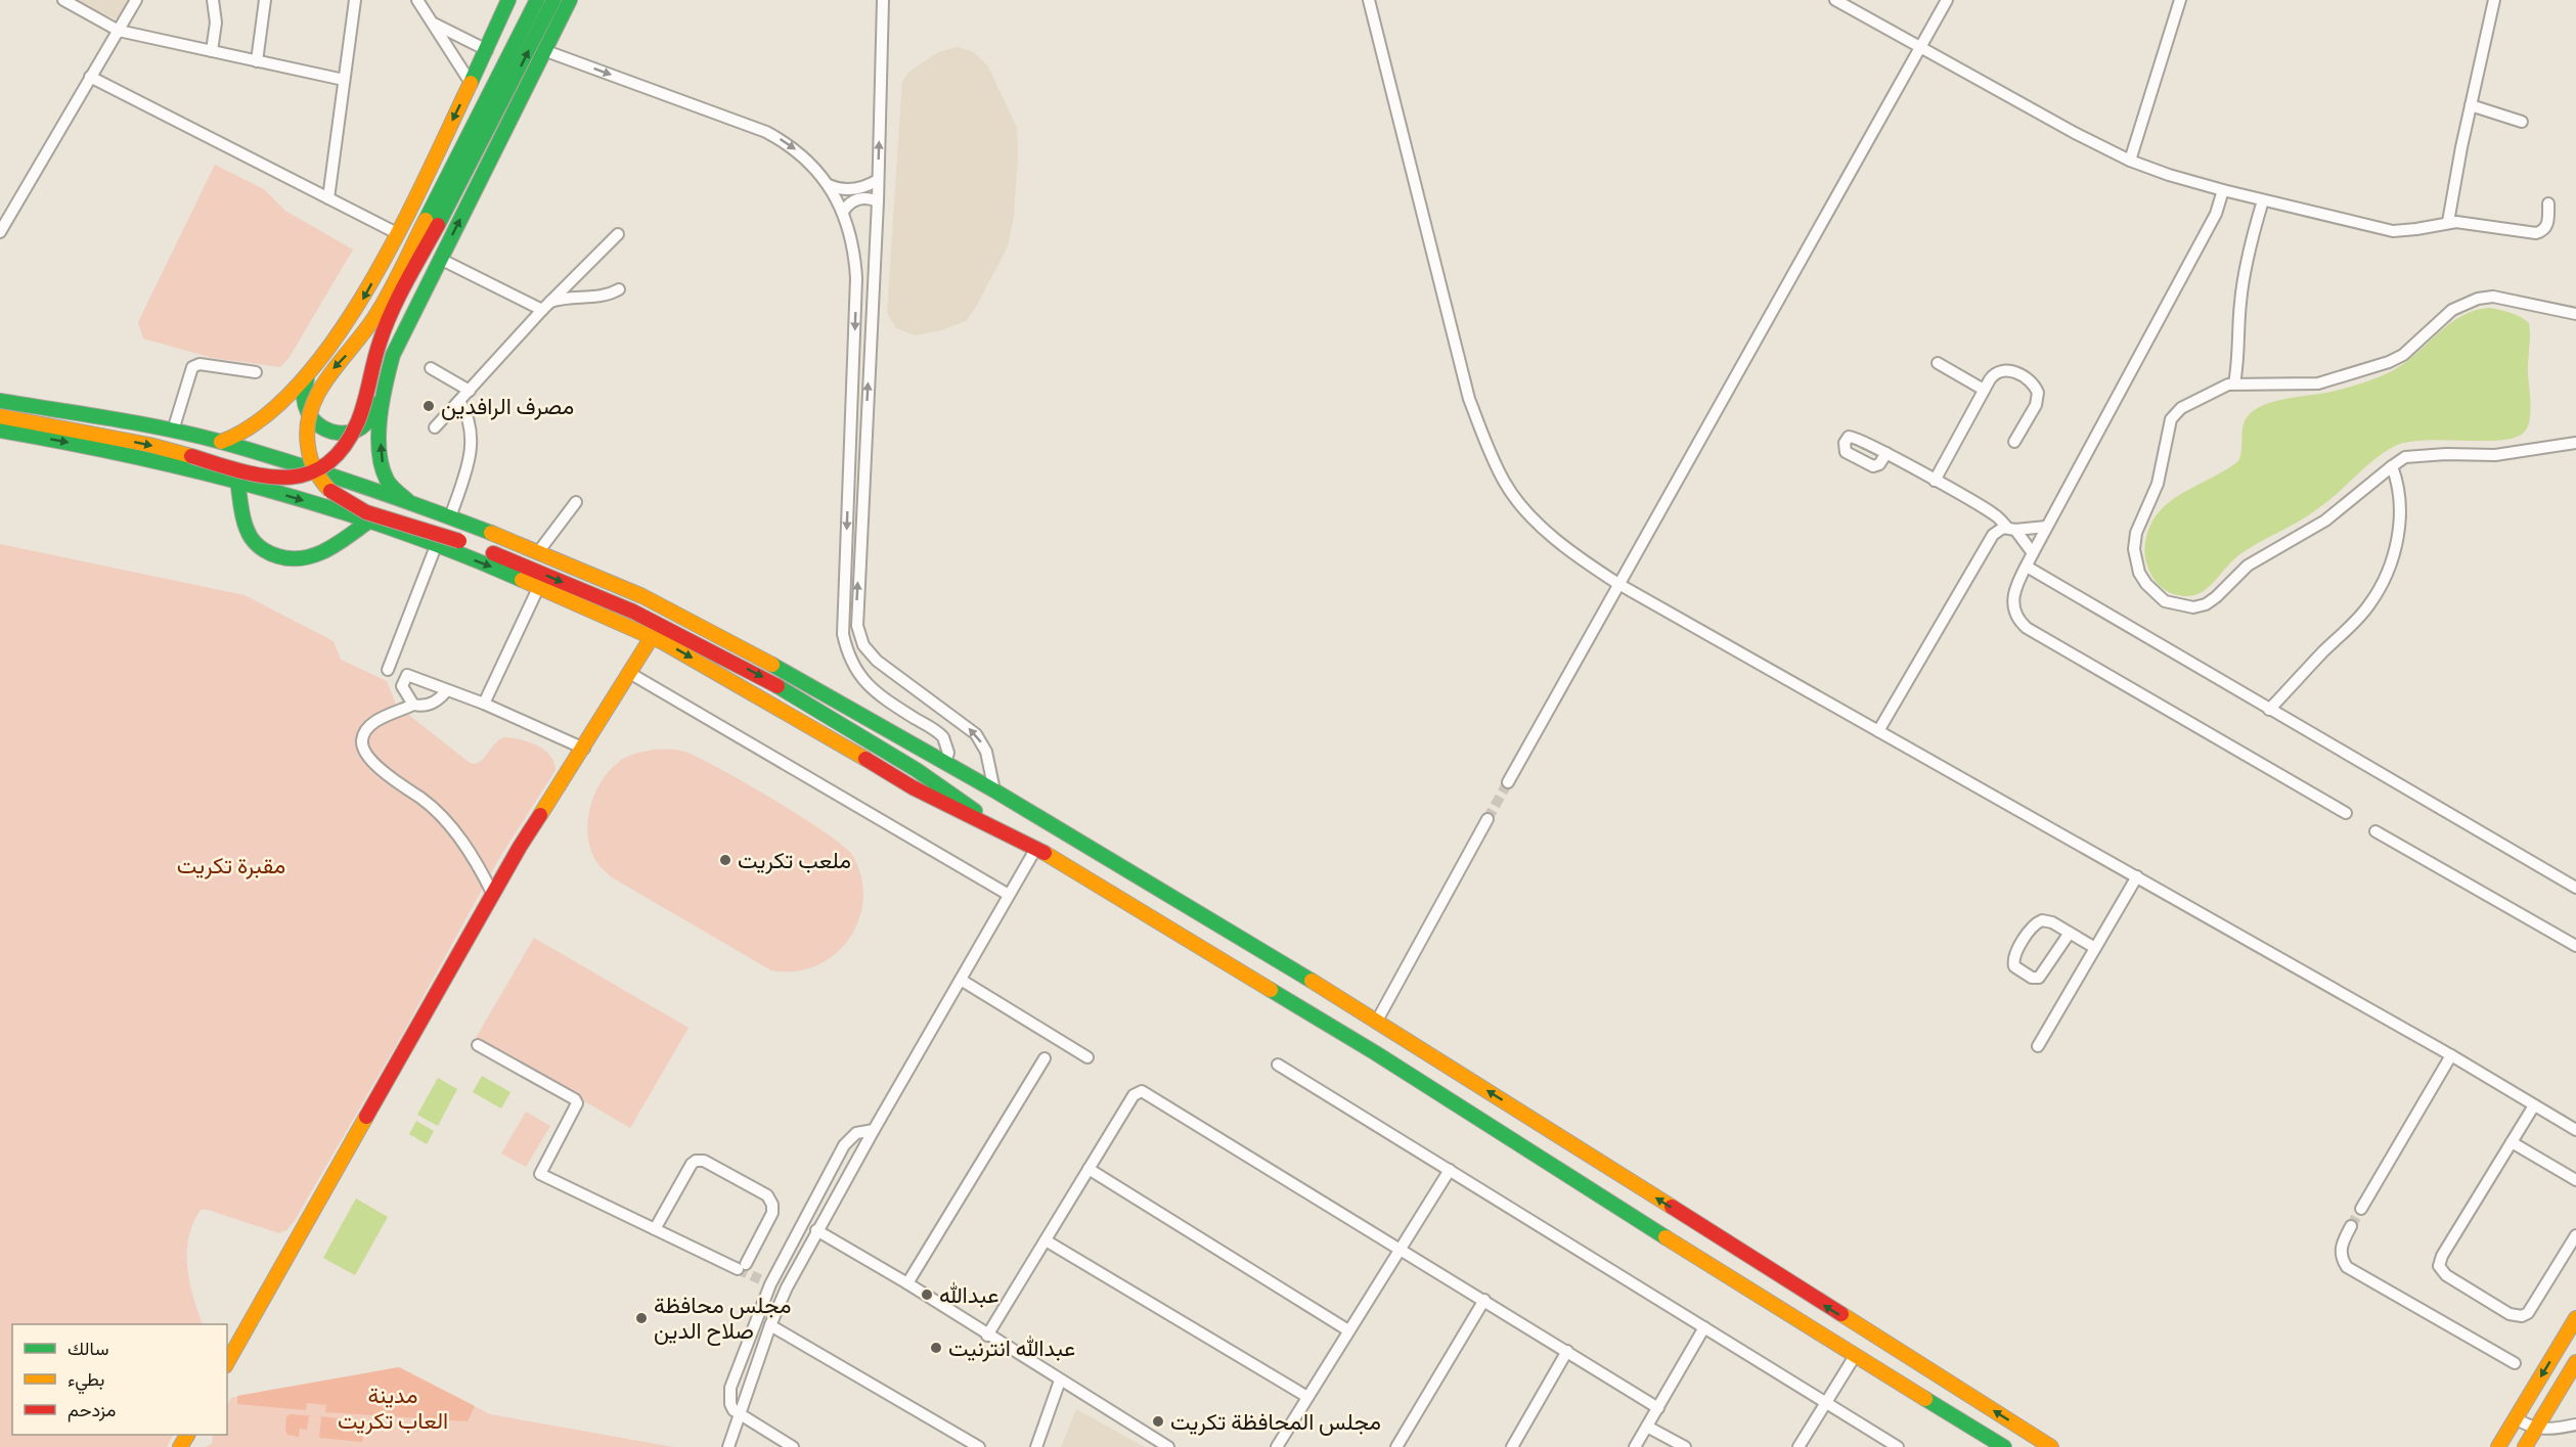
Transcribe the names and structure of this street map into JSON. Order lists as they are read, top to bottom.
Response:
{
  "parks": ["مقبرة تكريت", "مدينة العاب تكريت"],
  "places": [
    "مصرف الرافدين",
    "ملعب تكريت",
    "عبدالله",
    "مجلس محافظة صلاح الدين",
    "عبدالله انترنيت",
    "مجلس المحافظة تكريت"
  ],
  "legend": ["سالك", "بطيء", "مزدحم"]
}
